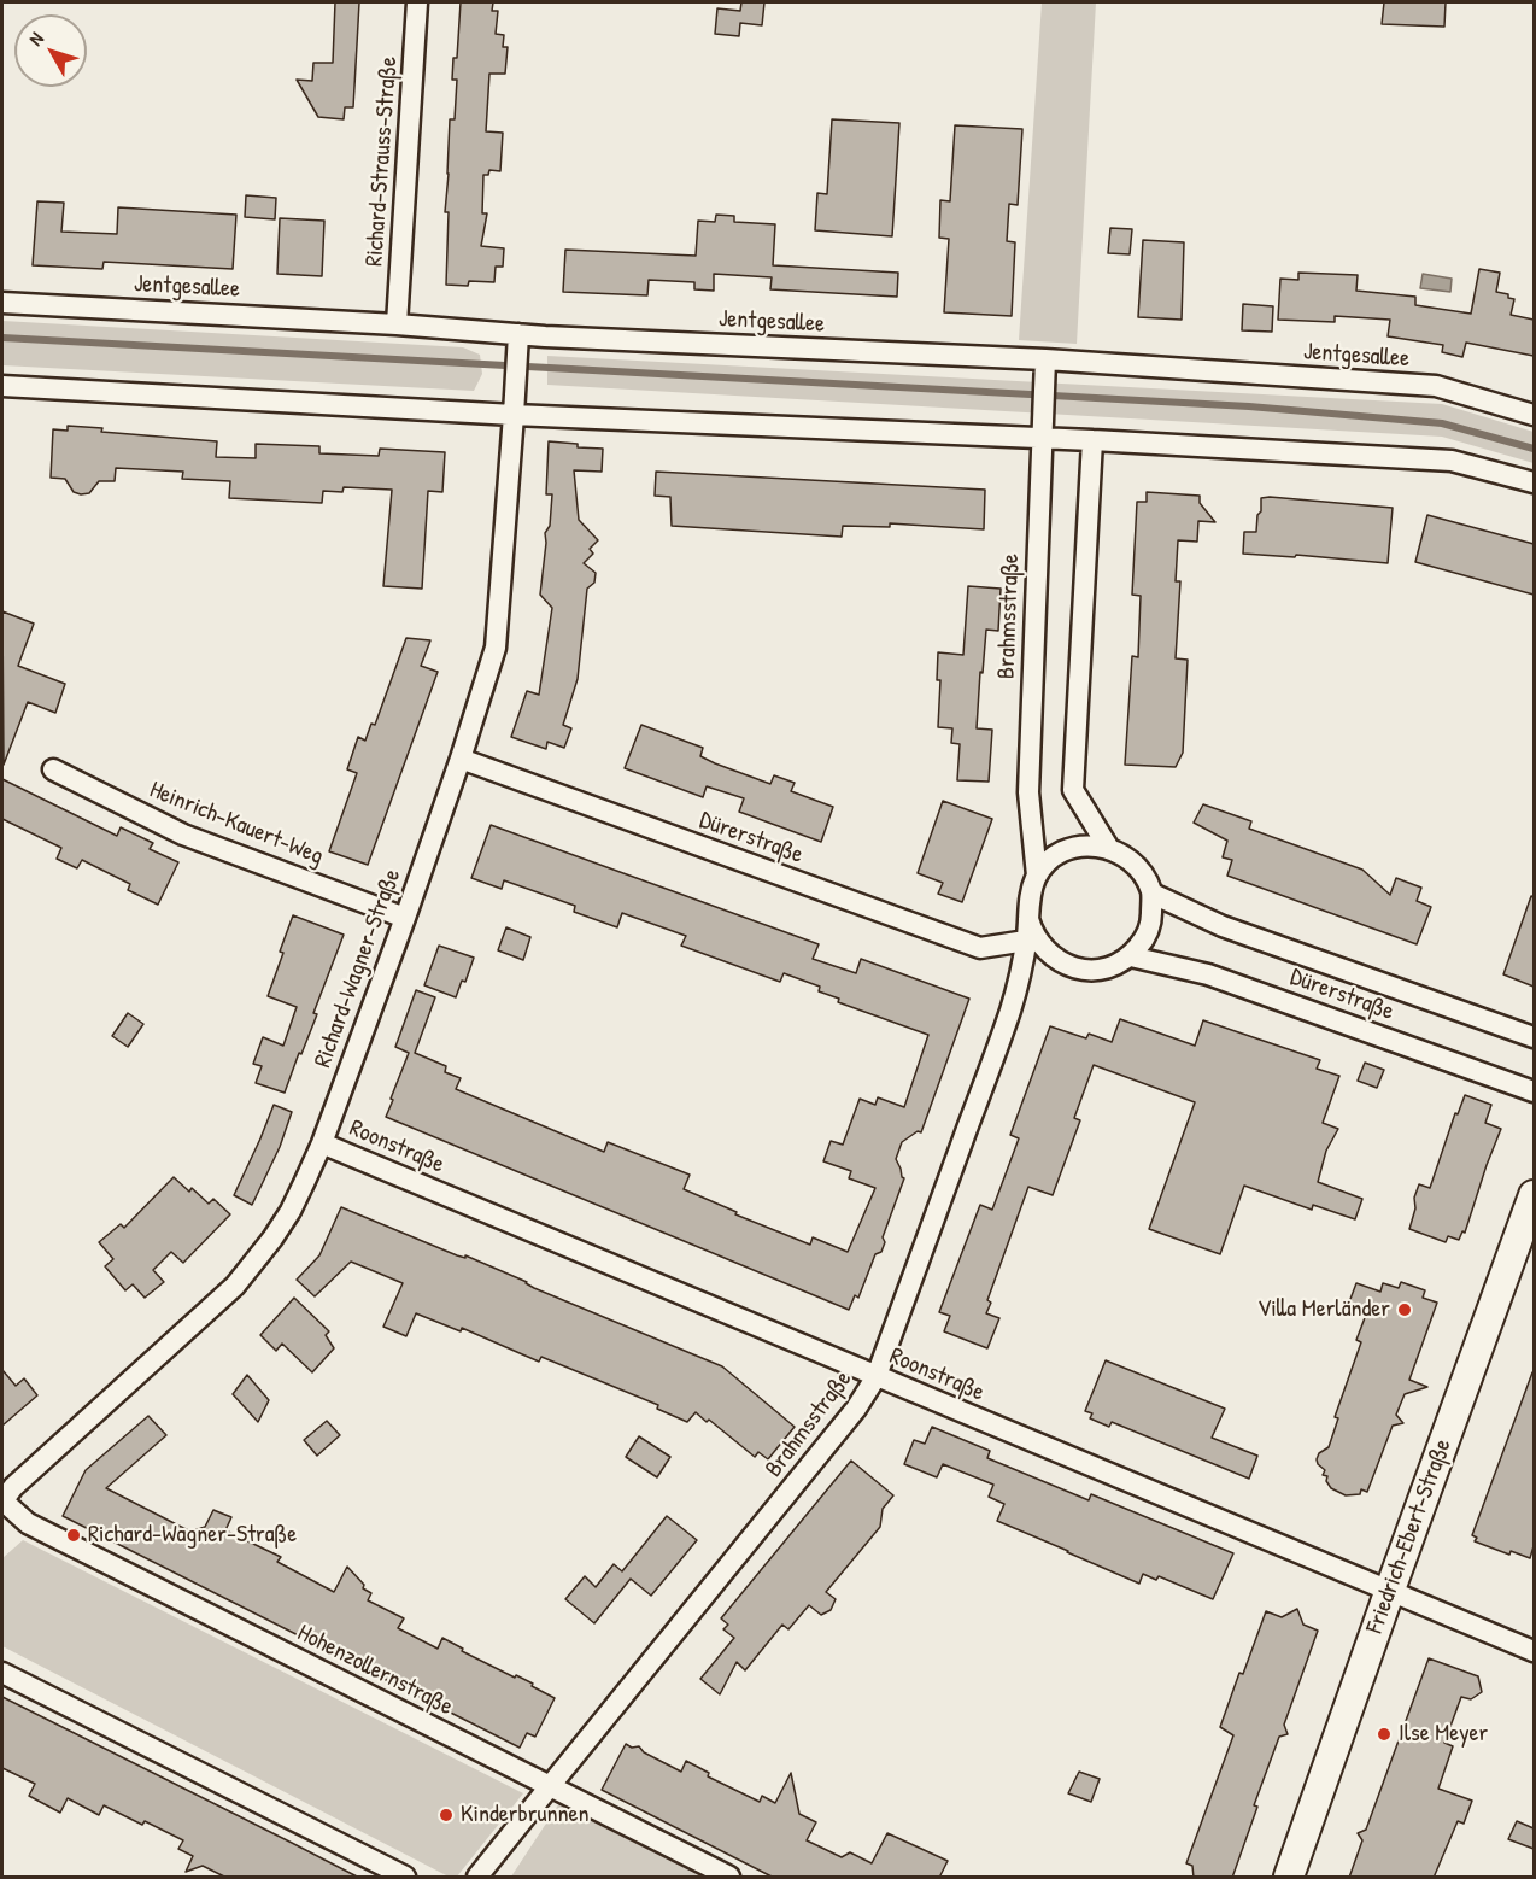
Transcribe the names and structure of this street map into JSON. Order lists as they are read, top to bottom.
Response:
{
  "streets": {
    "street": [
      "Richard-Strauss-Straße",
      "Jentgesallee",
      "Brahmsstraße",
      "Heinrich-Kauert-Weg",
      "Dürerstraße",
      "Richard-Wagner-Straße",
      "Roonstraße",
      "Friedrich-Ebert-Straße",
      "Hohenzollernstraße"
    ]
  },
  "crossings": [
    ["Richard-Strauss-Straße", "Jentgesallee"],
    ["Jentgesallee", "Brahmsstraße"],
    ["Jentgesallee", "Richard-Wagner-Straße"],
    ["Brahmsstraße", "Dürerstraße"],
    ["Brahmsstraße", "Roonstraße"],
    ["Brahmsstraße", "Hohenzollernstraße"],
    ["Heinrich-Kauert-Weg", "Richard-Wagner-Straße"],
    ["Dürerstraße", "Richard-Wagner-Straße"],
    ["Richard-Wagner-Straße", "Roonstraße"],
    ["Richard-Wagner-Straße", "Hohenzollernstraße"],
    ["Roonstraße", "Friedrich-Ebert-Straße"]
  ],
  "places": [
    "Villa Merländer",
    "Richard-Wagner-Straße",
    "Ilse Meyer",
    "Kinderbrunnen"
  ],
  "north": "top left"
}
